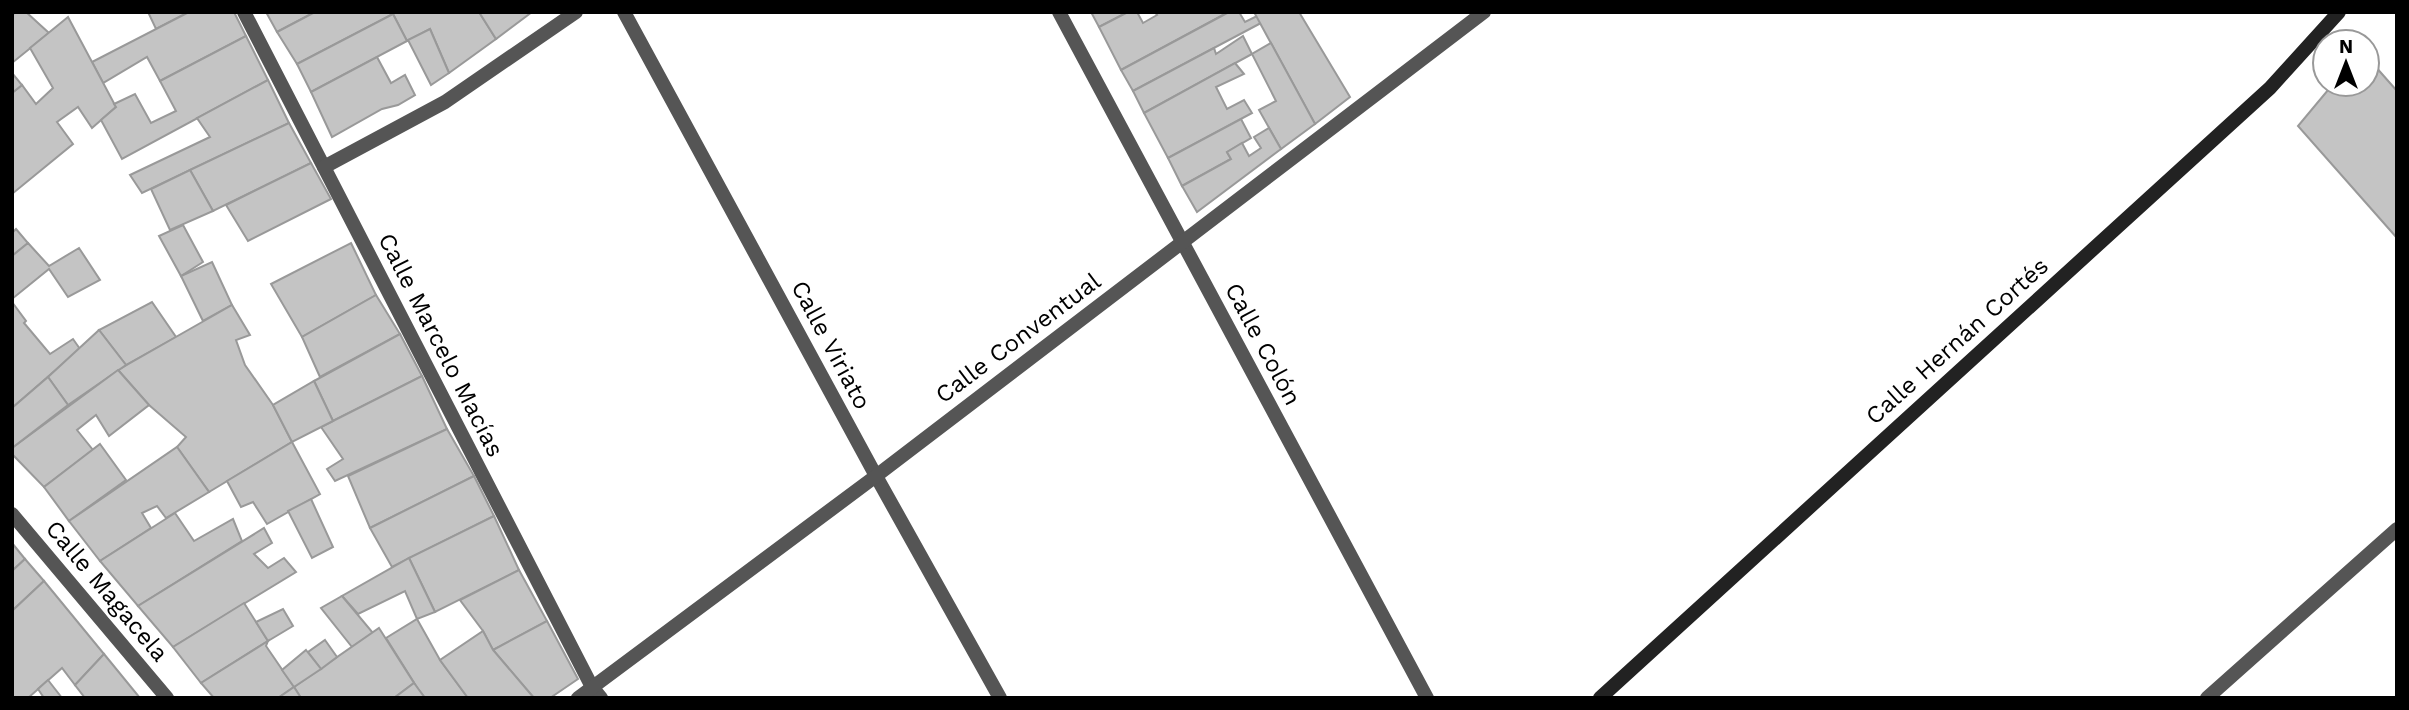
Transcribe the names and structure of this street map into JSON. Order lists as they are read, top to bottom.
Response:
{
  "streets": {
    "street": [
      "Calle Conventual",
      "Calle Hernán Cortés",
      "Calle Colón",
      "Calle Marcelo Macías",
      "Calle Viriato",
      "Calle Magacela"
    ]
  },
  "crossings": [
    ["Calle Conventual", "Calle Colón"],
    ["Calle Conventual", "Calle Marcelo Macías"],
    ["Calle Conventual", "Calle Viriato"]
  ],
  "north": "top"
}
